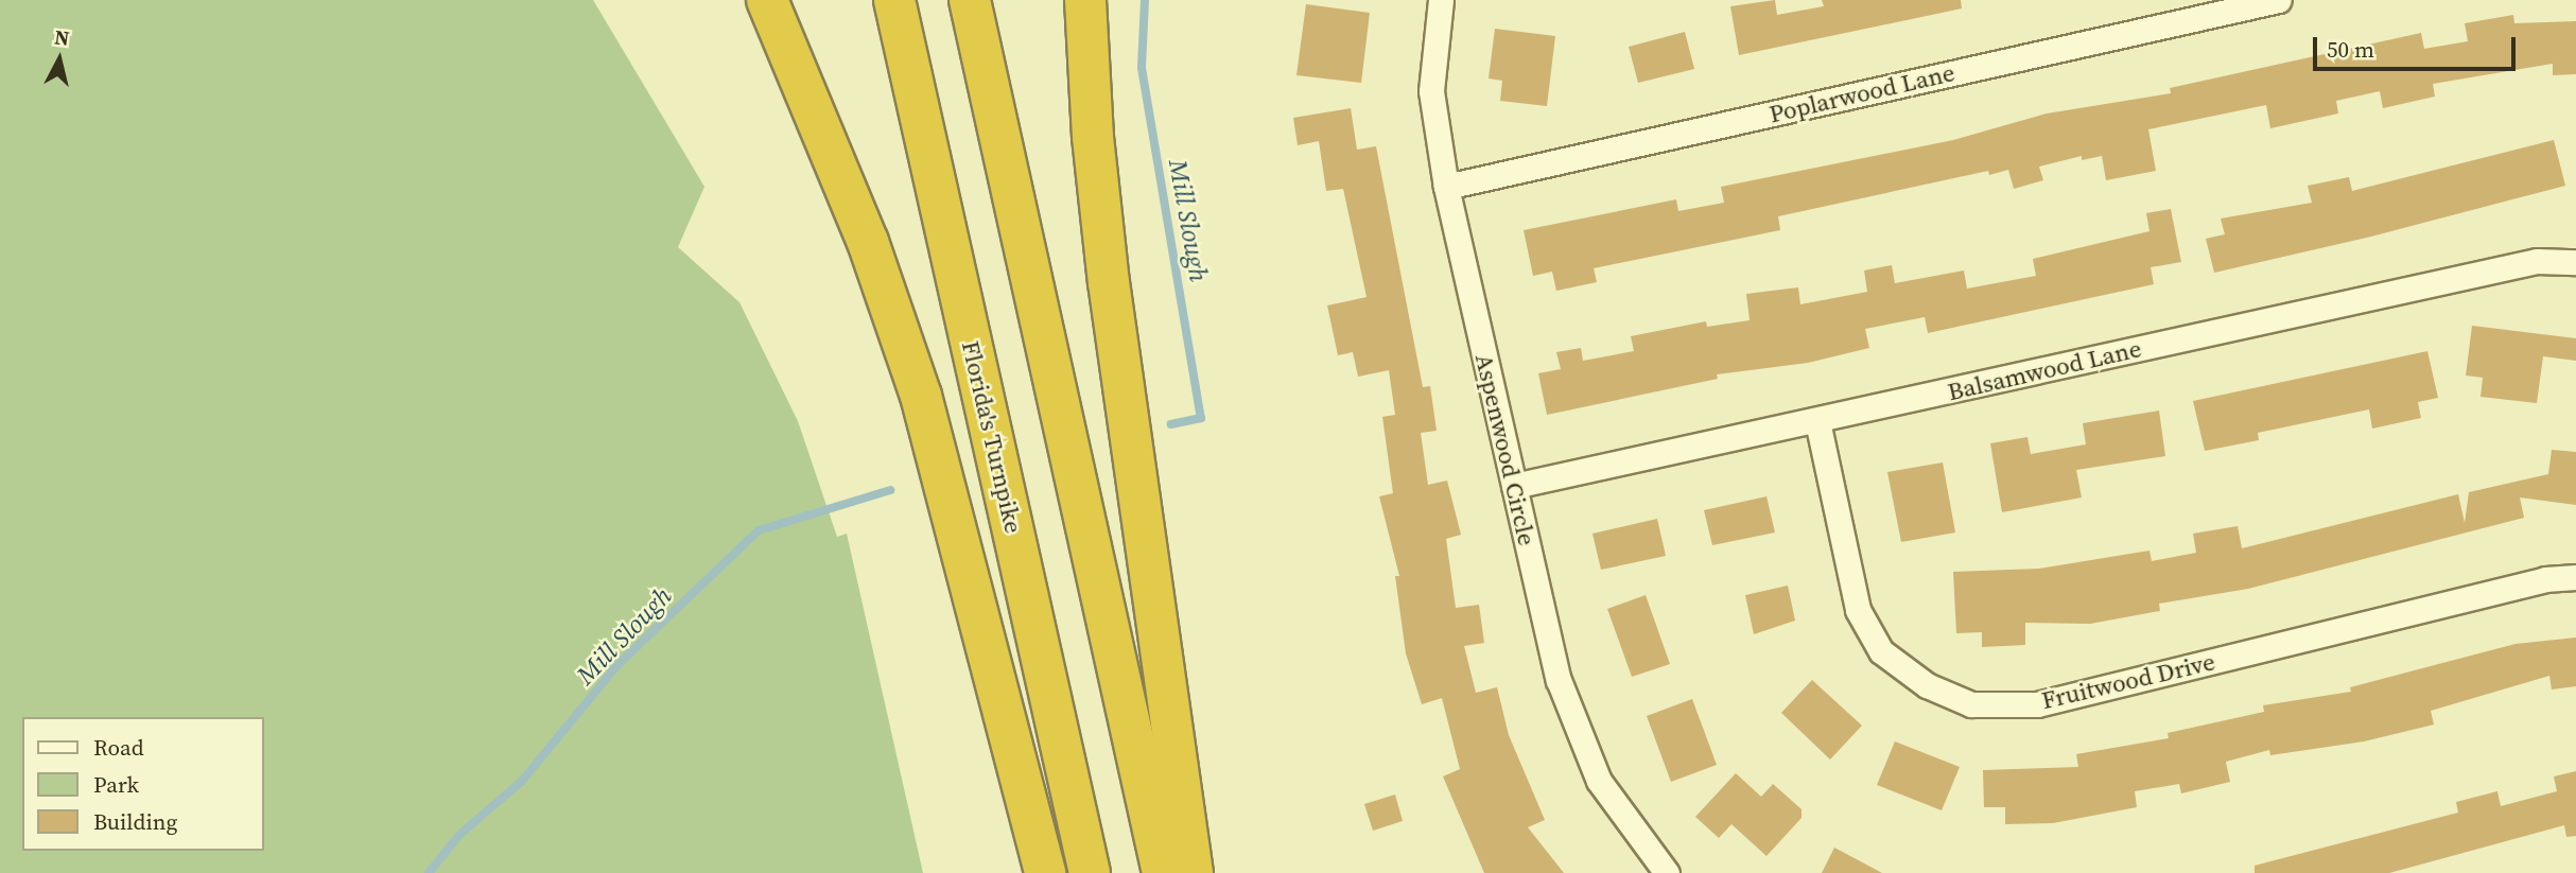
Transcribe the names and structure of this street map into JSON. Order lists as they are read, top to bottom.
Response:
{
  "streets": {
    "highway": ["Florida's Turnpike"],
    "street": [
      "Poplarwood Lane",
      "Balsamwood Lane",
      "Aspenwood Circle",
      "Fruitwood Drive"
    ]
  },
  "crossings": [
    ["Poplarwood Lane", "Aspenwood Circle"],
    ["Balsamwood Lane", "Aspenwood Circle"],
    ["Balsamwood Lane", "Fruitwood Drive"]
  ],
  "water": ["Mill Slough"],
  "legend": ["Road", "Park", "Building"],
  "scale_bar": "50 m",
  "north": "top"
}
